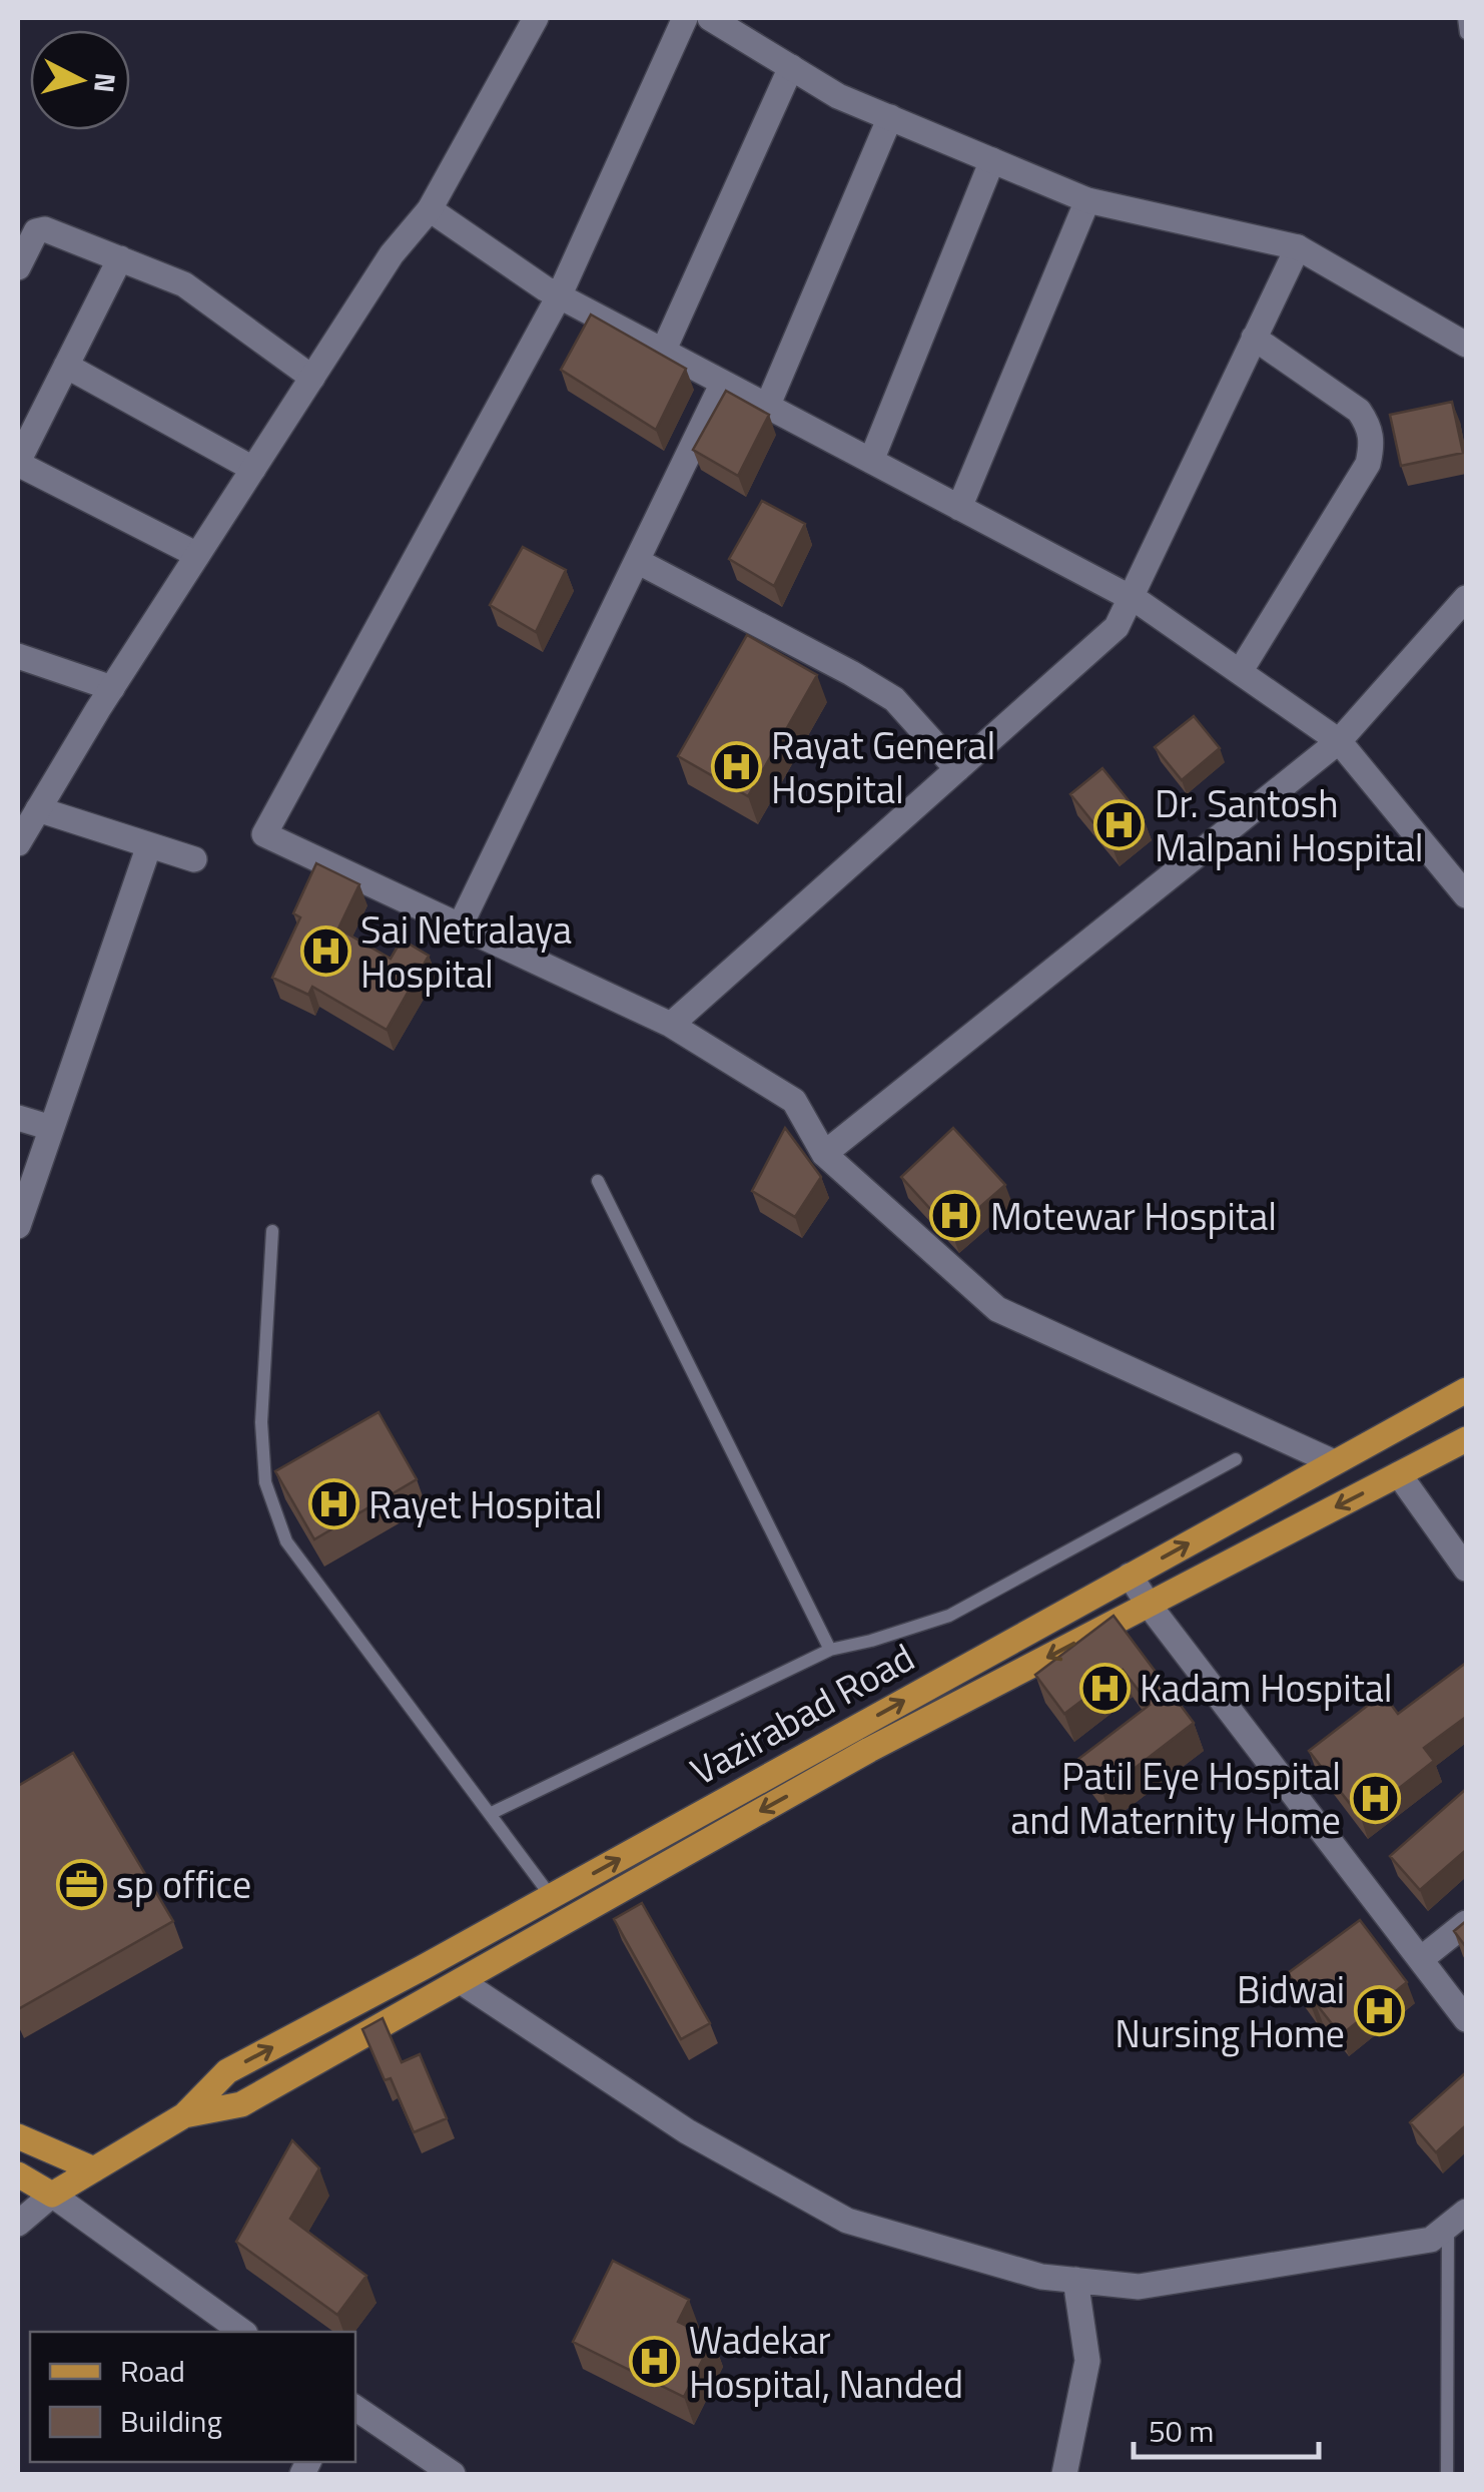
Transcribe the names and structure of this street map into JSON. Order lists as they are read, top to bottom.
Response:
{
  "streets": {
    "main road": ["Vazirabad Road"]
  },
  "places": {
    "hospital": [
      "Rayat General Hospital",
      "Dr. Santosh Malpani Hospital",
      "Sai Netralaya Hospital",
      "Motewar Hospital",
      "Rayet Hospital",
      "Kadam Hospital",
      "Patil Eye Hospital and Maternity Home",
      "Bidwai Nursing Home",
      "Wadekar Hospital, Nanded"
    ],
    "office": ["sp office"]
  },
  "legend": ["Road", "Building"],
  "scale_bar": "50 m",
  "north": "right"
}
